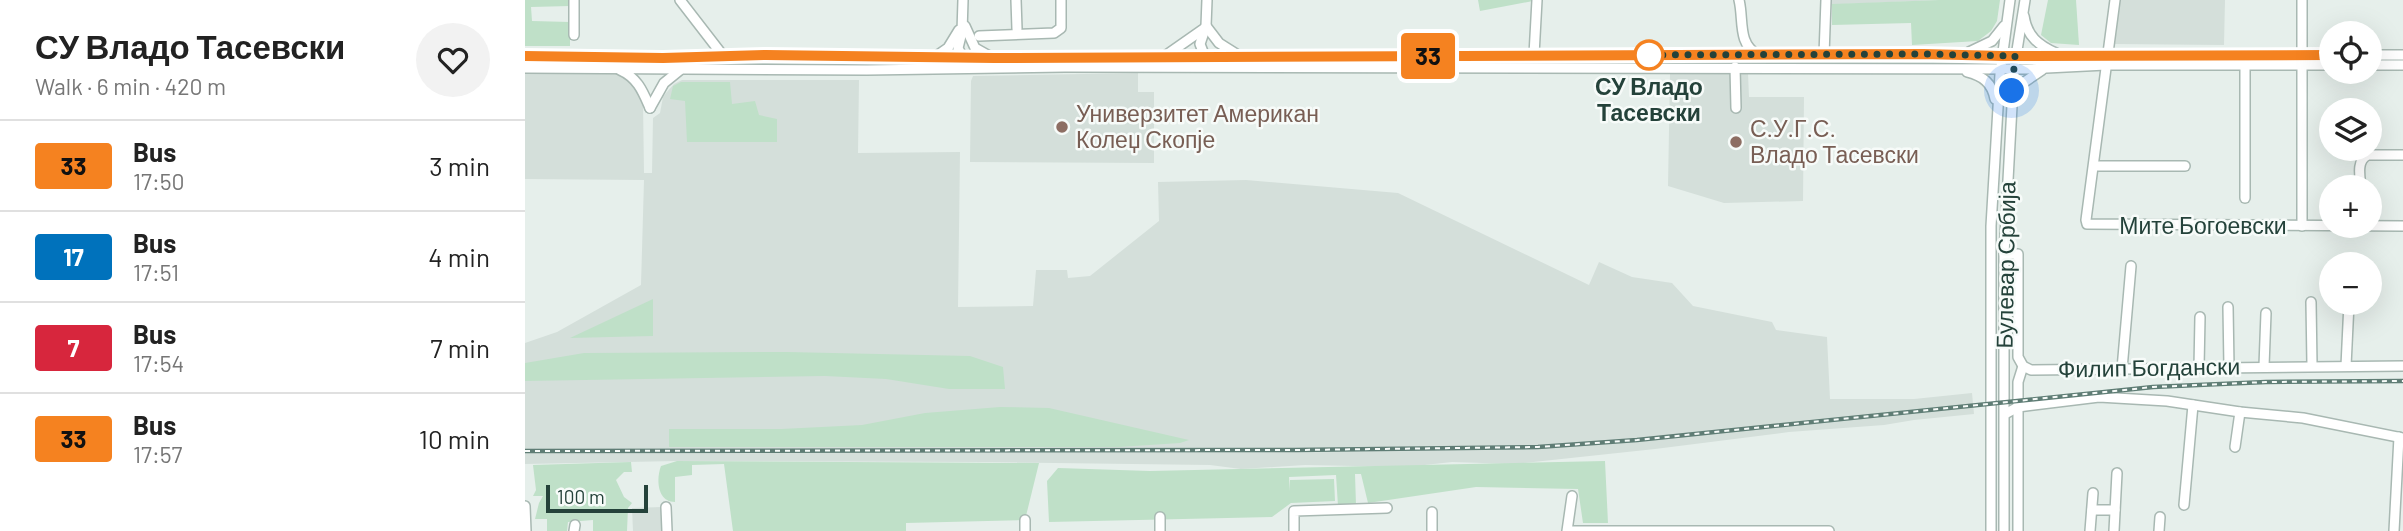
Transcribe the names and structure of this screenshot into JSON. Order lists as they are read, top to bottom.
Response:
{
  "streets": {
    "street": ["Мите Богоевски", "Булевар Србија", "Филип Богдански"]
  },
  "places": ["СУ Владо Тасевски", "Универзитет Американ Колеџ Скопје", "С.У.Г.С. Владо Тасевски"],
  "lines": ["bus line 33"],
  "scale_bar": "100 m",
  "page": {
    "heading": ["СУ Владо Тасевски", "Walk · 6 min · 420 m"],
    "on_map": "33",
    "map_buttons": ["+", "−"],
    "list": [
      {
        "mark": "33",
        "name": "Bus",
        "note": "17:50",
        "value": "3 min"
      },
      {
        "mark": "17",
        "name": "Bus",
        "note": "17:51",
        "value": "4 min"
      },
      {
        "mark": "7",
        "name": "Bus",
        "note": "17:54",
        "value": "7 min"
      },
      {
        "mark": "33",
        "name": "Bus",
        "note": "17:57",
        "value": "10 min"
      }
    ],
    "scale": "100 m"
  }
}
